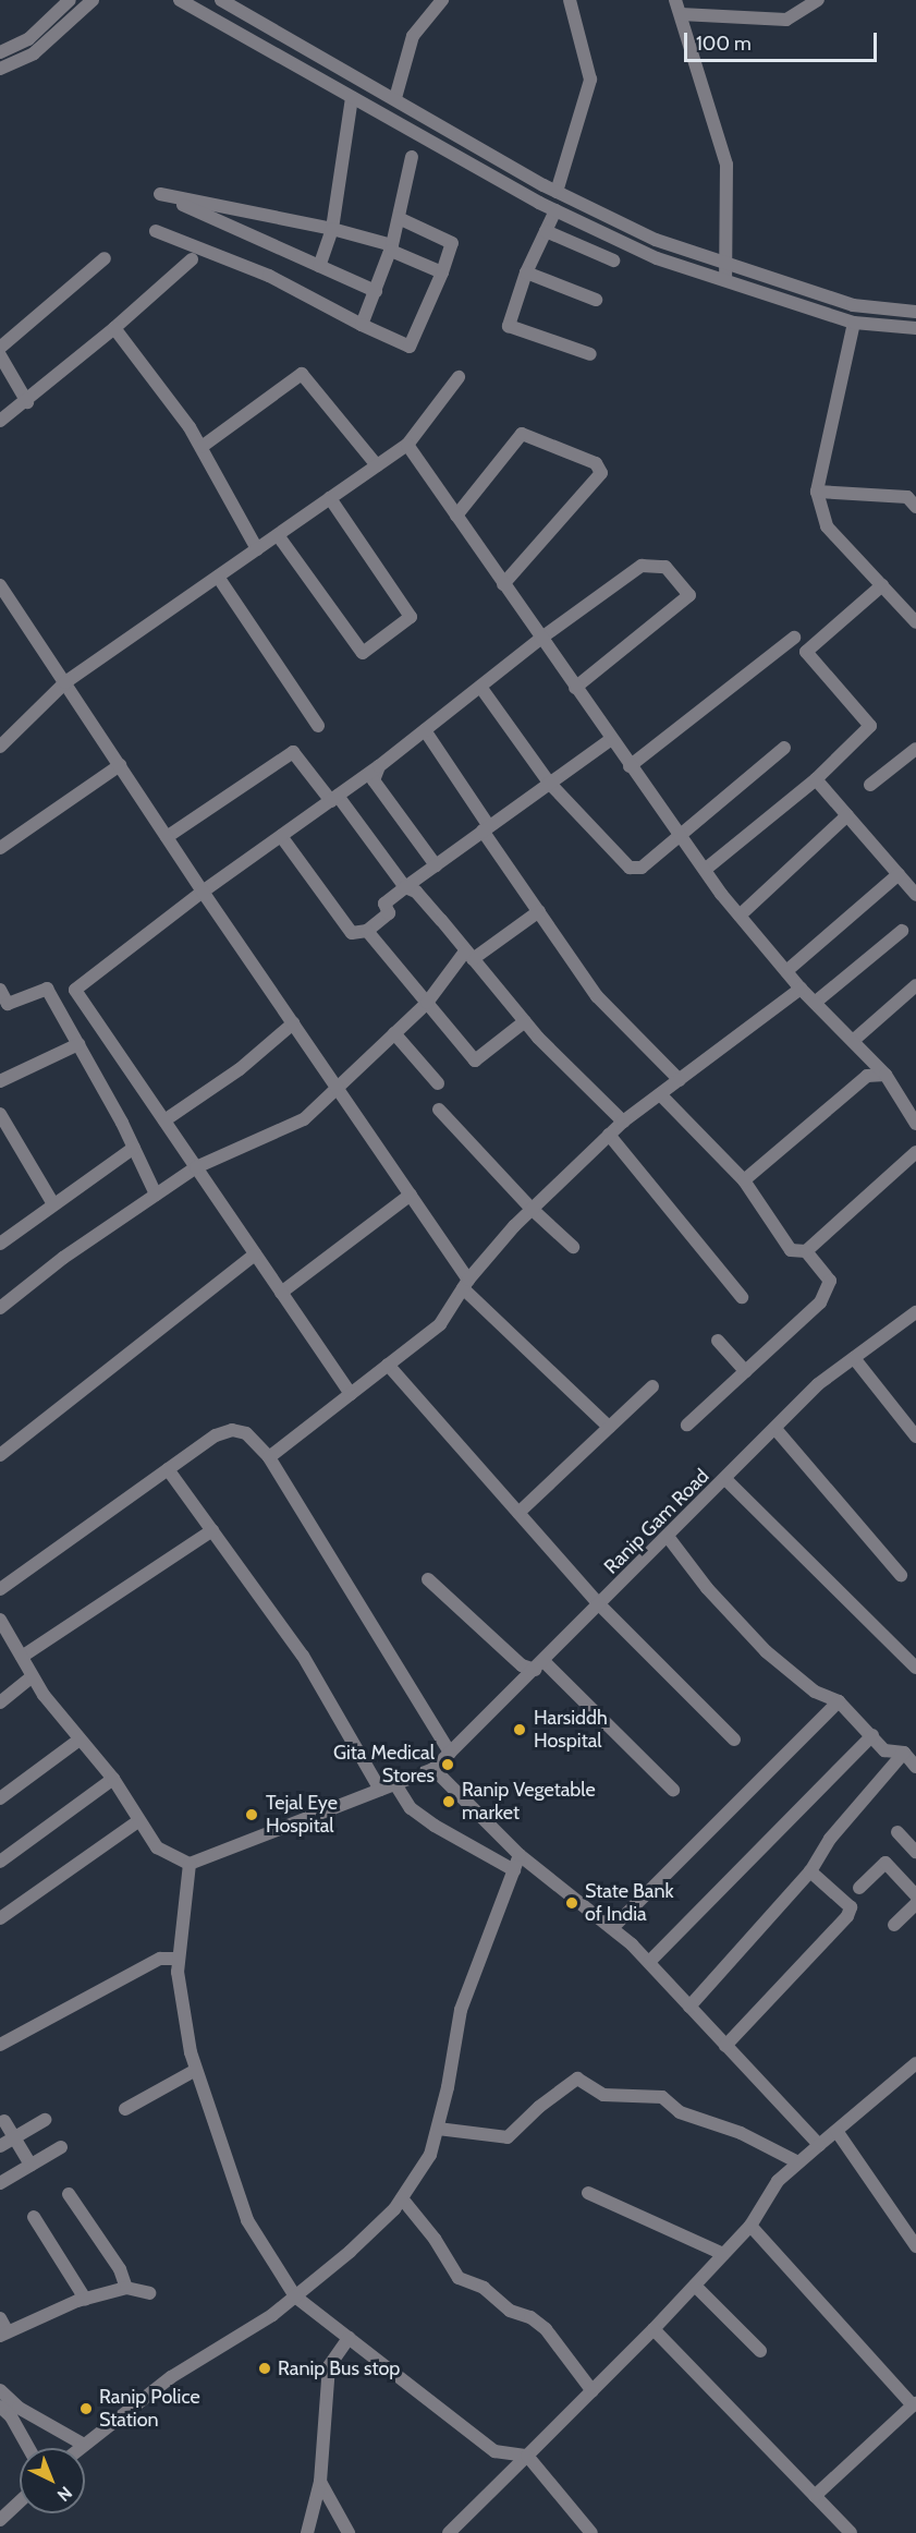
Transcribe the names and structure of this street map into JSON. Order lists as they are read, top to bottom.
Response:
{
  "streets": {
    "street": ["Ranip Gam Road"]
  },
  "places": [
    "Harsiddh Hospital",
    "Gita Medical Stores",
    "Ranip Vegetable market",
    "Tejal Eye Hospital",
    "State Bank of India",
    "Ranip Bus stop",
    "Ranip Police Station"
  ],
  "scale_bar": "100 m",
  "north": "bottom right"
}
